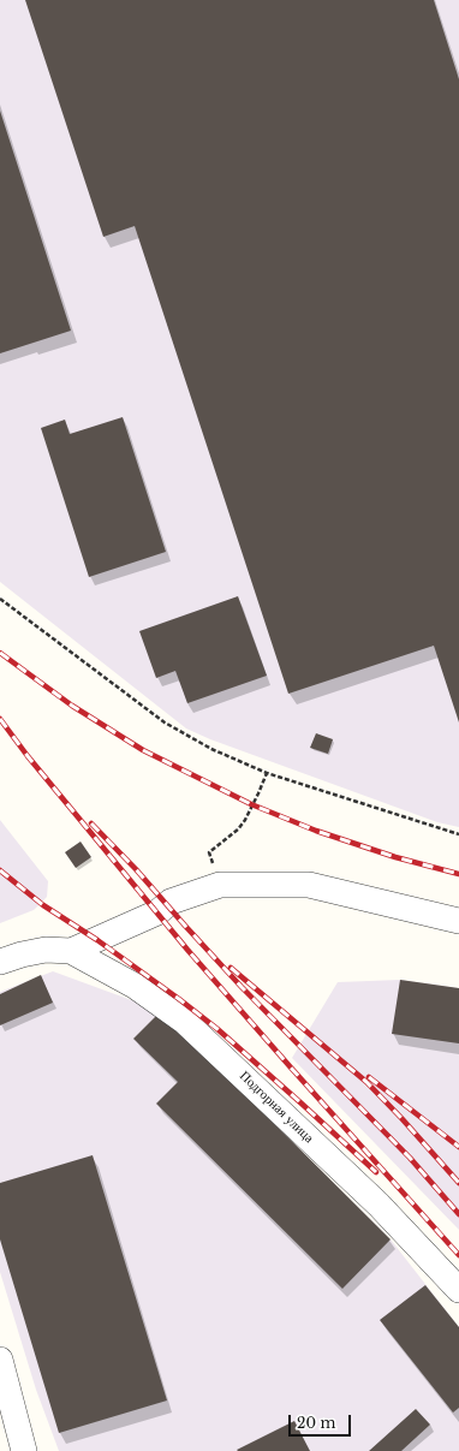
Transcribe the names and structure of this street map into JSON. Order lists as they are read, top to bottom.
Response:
{
  "streets": {
    "street": ["Подгорная улица"]
  },
  "scale_bar": "20 m"
}
